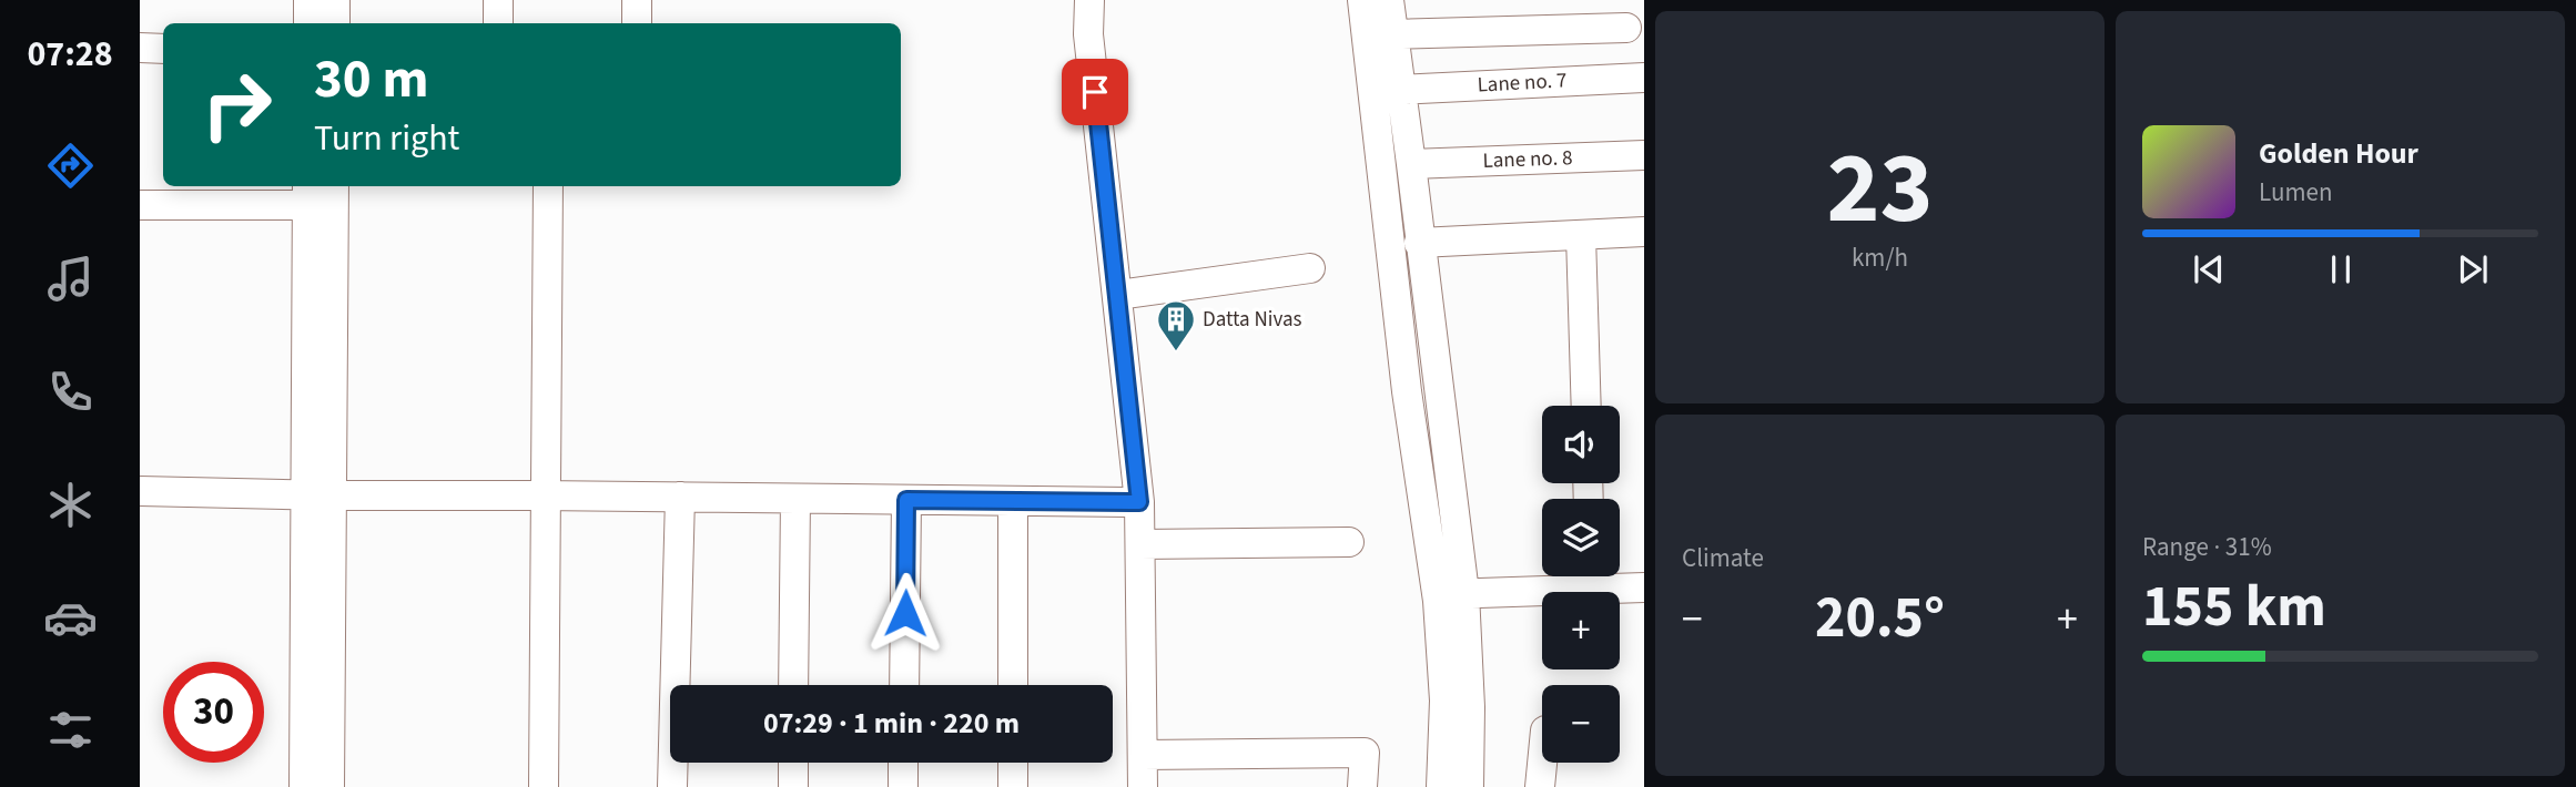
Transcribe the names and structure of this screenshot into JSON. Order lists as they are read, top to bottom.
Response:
{
  "streets": {
    "street": ["Lane no. 7", "Lane no. 8"]
  },
  "places": {
    "building": ["Datta Nivas"]
  },
  "page": {
    "tabs": "07:28",
    "tile": [
      ["23", "km/h"],
      "Climate",
      ["Range · 31%", "155 km"]
    ],
    "turn": ["30 m", "Turn right"],
    "song": ["Golden Hour", "Lumen"],
    "map_buttons": ["+", "−"],
    "heat": ["−", "20.5°", "+"],
    "limit": "30",
    "trip": "07:29 · 1 min · 220 m"
  }
}
